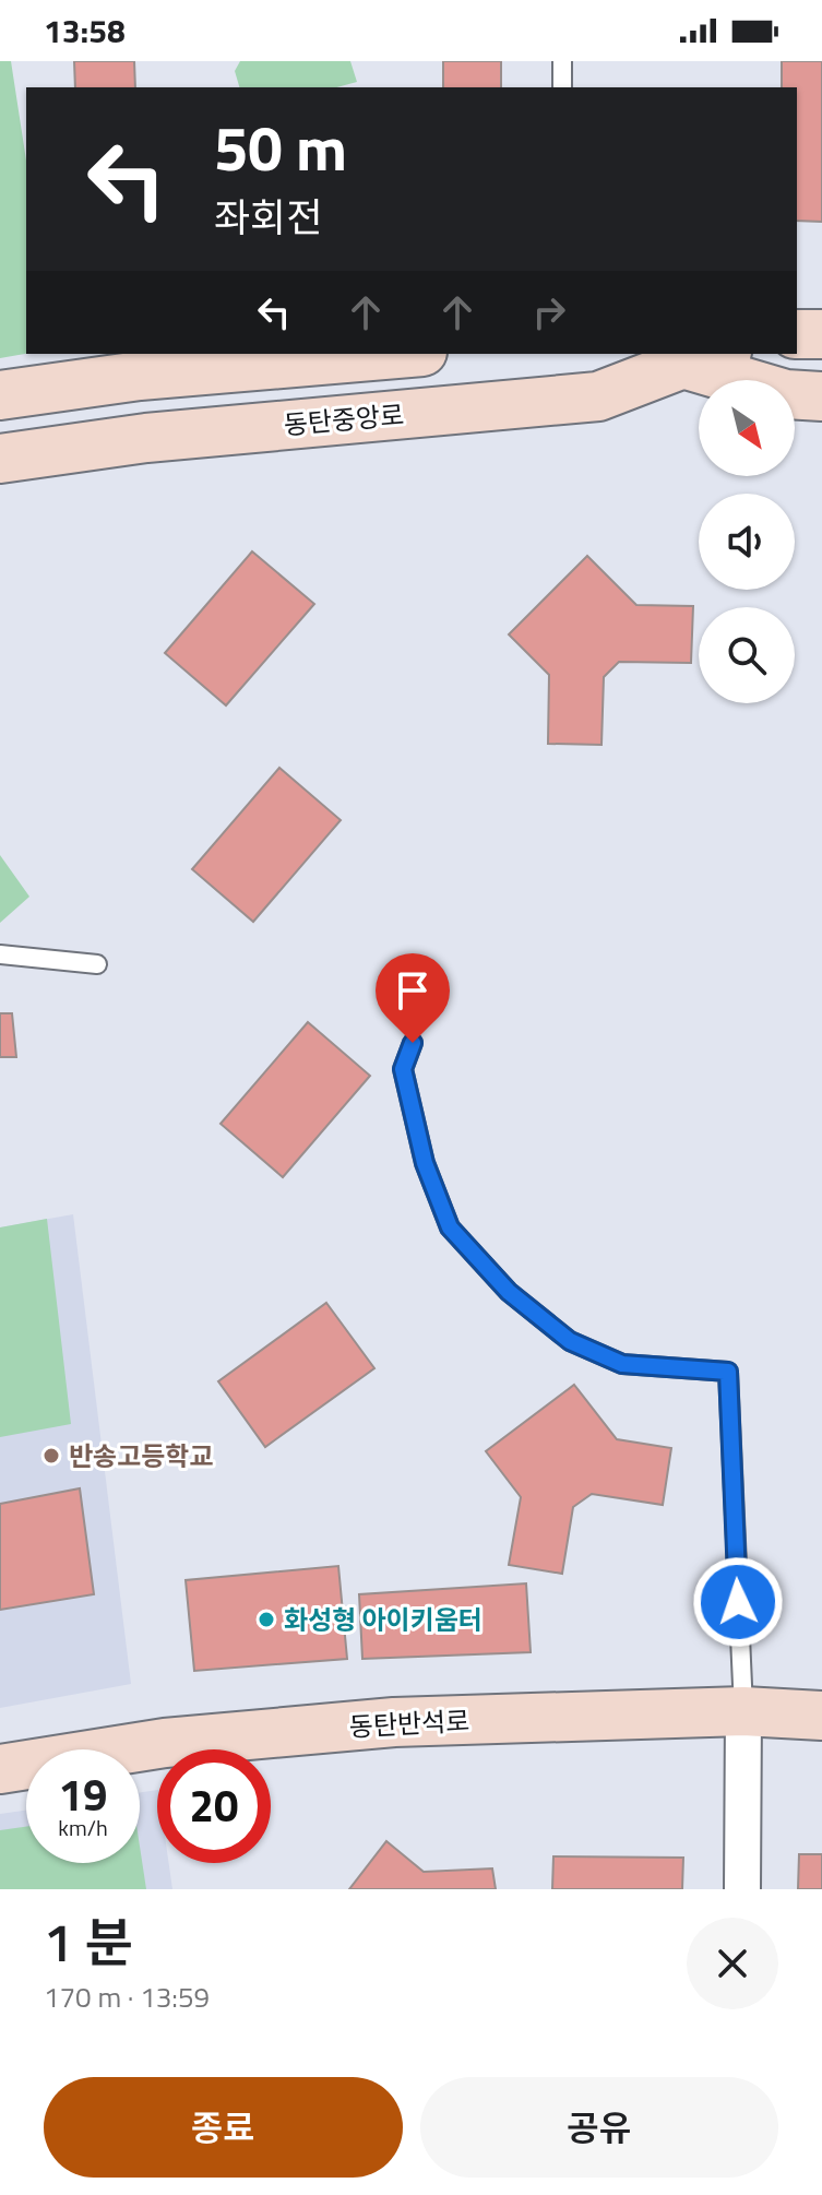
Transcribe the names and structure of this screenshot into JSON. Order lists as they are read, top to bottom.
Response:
{
  "streets": {
    "street": ["동탄중앙로", "동탄반석로"]
  },
  "places": ["반송고등학교", "화성형 아이키움터"],
  "north": "bottom right",
  "page": {
    "status": "13:58",
    "turn": ["50 m", "좌회전"],
    "speed": "19 km/h",
    "limit": "20",
    "heading": ["1 분", "170 m · 13:59"],
    "buttons": ["종료", "공유"]
  }
}
